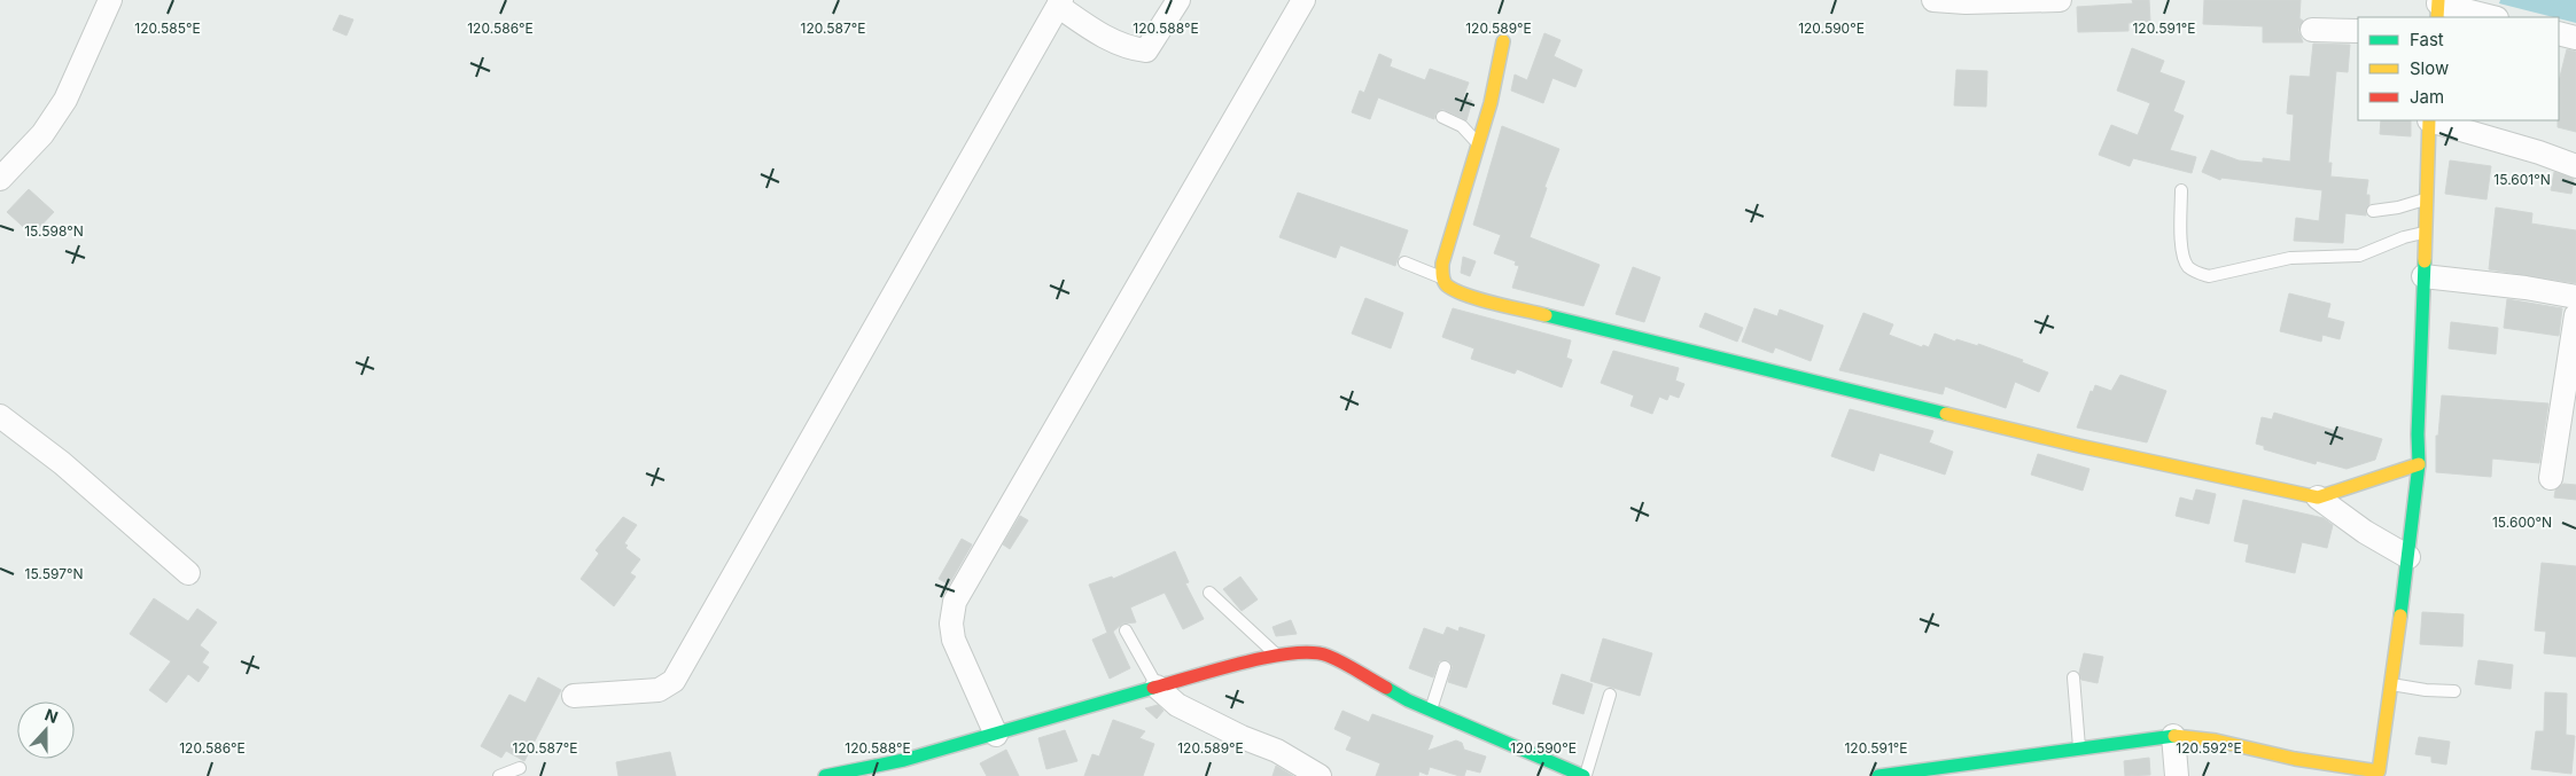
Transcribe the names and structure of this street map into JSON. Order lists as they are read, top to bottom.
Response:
{
  "legend": ["Fast", "Slow", "Jam"],
  "north": "top",
  "coordinates": [
    "120.585°E",
    "120.586°E",
    "120.587°E",
    "120.588°E",
    "120.589°E",
    "120.590°E",
    "120.591°E",
    "15.601°N",
    "15.598°N",
    "15.600°N",
    "15.597°N",
    "120.592°E"
  ]
}
